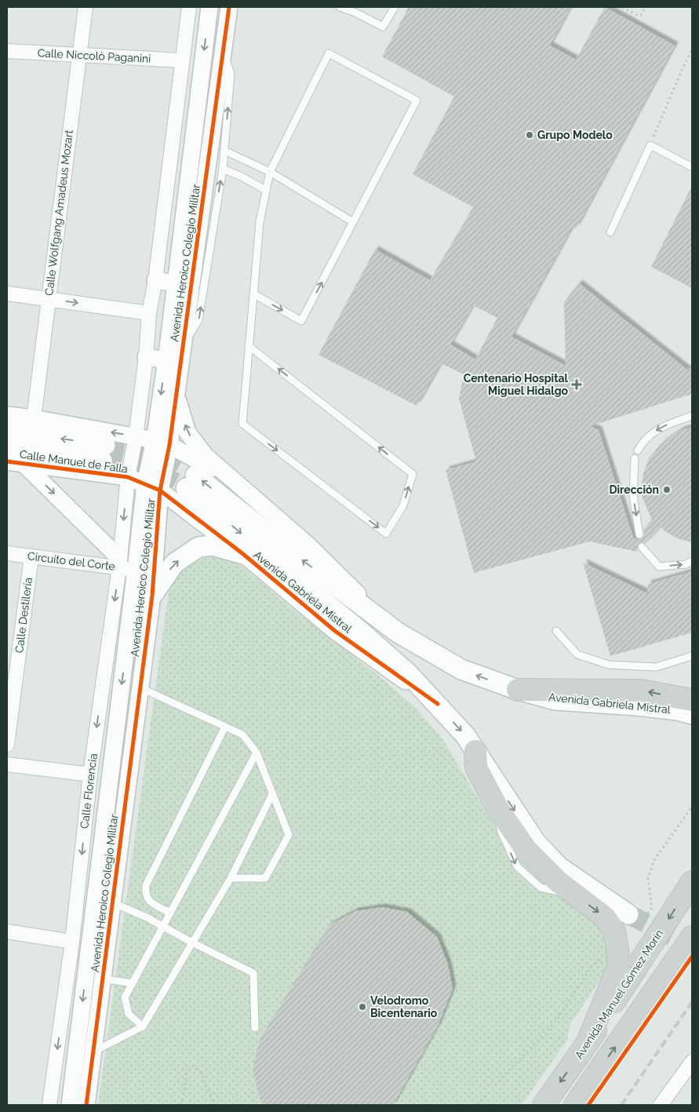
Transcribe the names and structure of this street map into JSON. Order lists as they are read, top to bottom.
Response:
{
  "streets": {
    "main road": ["Avenida Gabriela Mistral", "Avenida Manuel Gómez Morín"],
    "street": [
      "Calle Niccolò Paganini",
      "Calle Wolfgang Amadeus Mozart",
      "Avenida Heroico Colegio Militar",
      "Calle Manuel de Falla",
      "Circuito del Corte",
      "Calle Destilería",
      "Calle Florencia"
    ]
  },
  "crossings": [
    ["Calle Niccolò Paganini", "Calle Wolfgang Amadeus Mozart"],
    ["Avenida Heroico Colegio Militar", "Calle Manuel de Falla"],
    ["Avenida Heroico Colegio Militar", "Circuito del Corte"],
    ["Avenida Heroico Colegio Militar", "Avenida Gabriela Mistral"],
    ["Calle Manuel de Falla", "Avenida Gabriela Mistral"],
    ["Calle Manuel de Falla", "Calle Florencia"],
    ["Circuito del Corte", "Calle Destilería"],
    ["Circuito del Corte", "Calle Florencia"]
  ],
  "one_way": ["Calle Florencia"],
  "places": {
    "other": ["Grupo Modelo", "Dirección", "Velodromo Bicentenario"],
    "health": ["Centenario Hospital Miguel Hidalgo"]
  }
}
